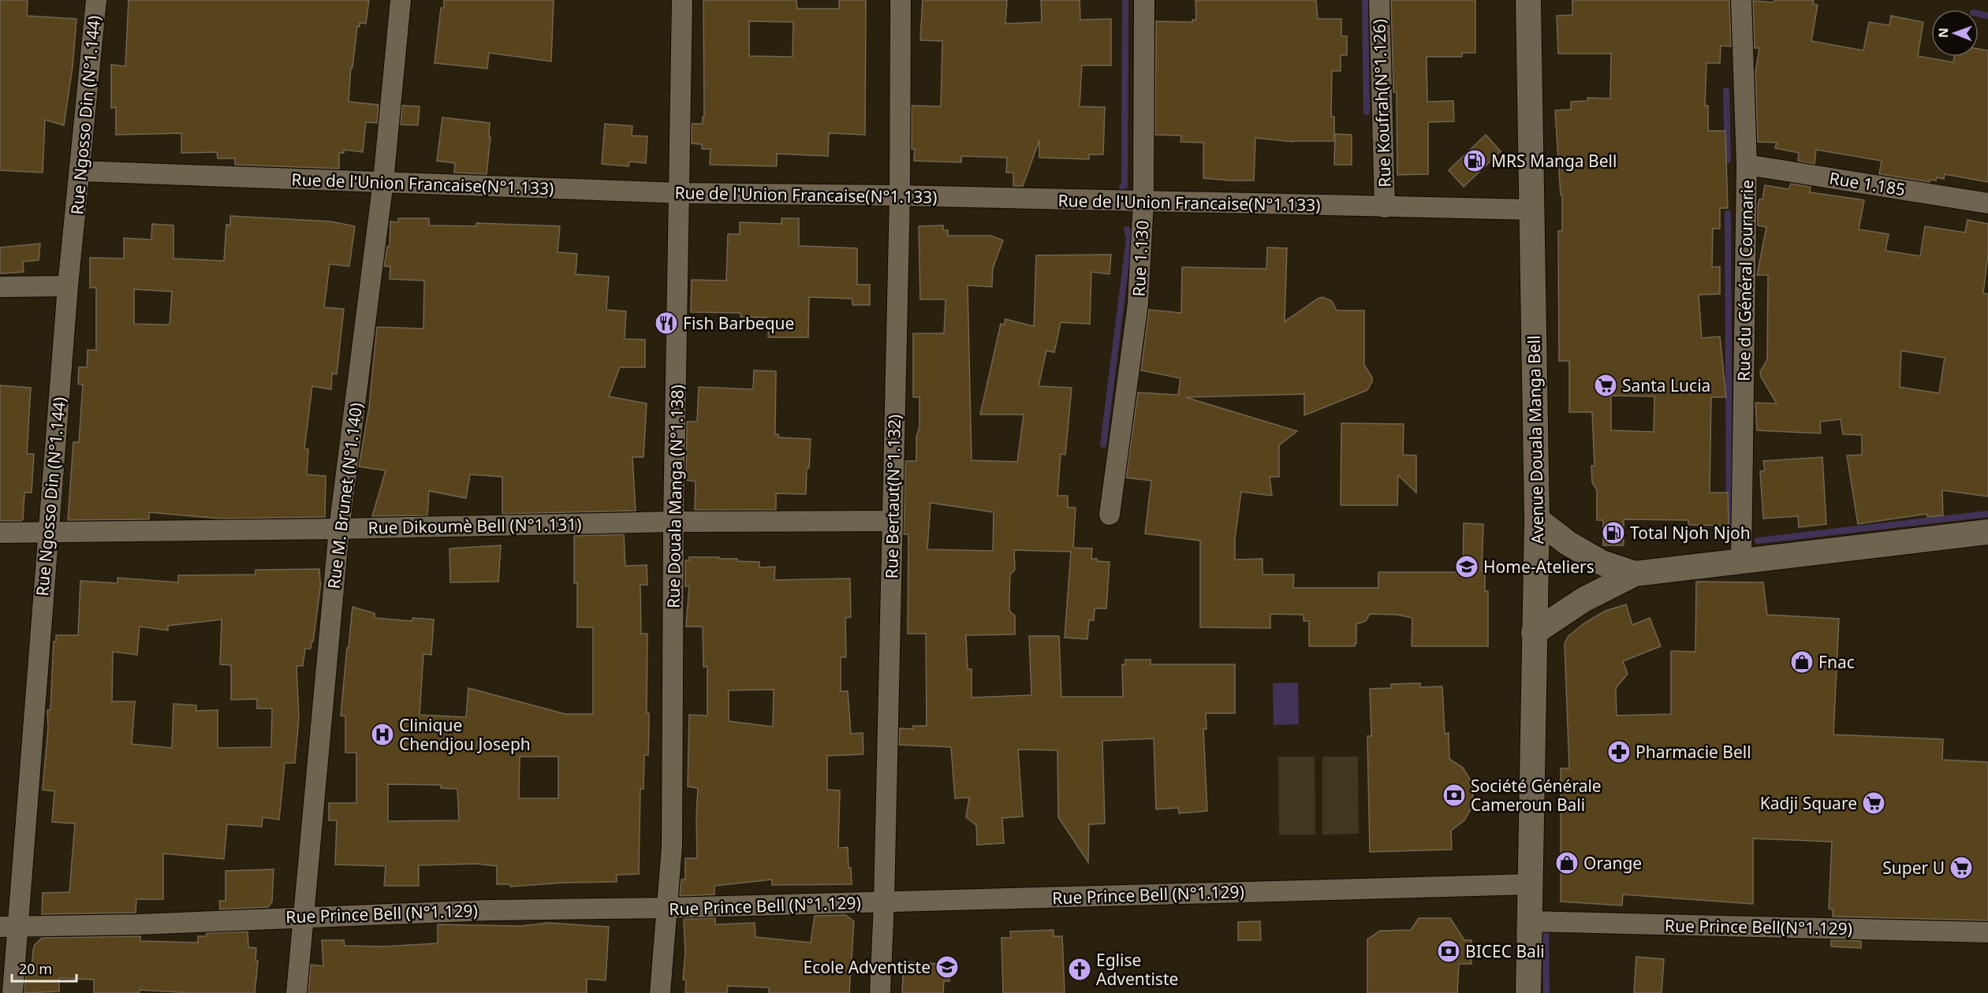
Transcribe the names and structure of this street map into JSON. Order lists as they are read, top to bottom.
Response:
{
  "streets": {
    "street": [
      "Rue Koufrah(N°1.126)",
      "Rue Ngosso Din (N°1.144)",
      "Rue de l'Union Francaise(N°1.133)",
      "Rue 1.185",
      "Rue 1.130",
      "Rue du Général Cournarie",
      "Avenue Douala Manga Bell",
      "Rue M. Brunet (N°1.140)",
      "Rue Douala Manga (N°1.138)",
      "Rue Bertaut(N°1.132)",
      "Rue Dikoumè Bell (N°1.131)",
      "Rue Prince Bell (N°1.129)",
      "Rue Prince Bell(N°1.129)"
    ]
  },
  "crossings": [
    ["Rue Koufrah(N°1.126)", "Rue de l'Union Francaise(N°1.133)"],
    ["Rue Ngosso Din (N°1.144)", "Rue de l'Union Francaise(N°1.133)"],
    ["Rue Ngosso Din (N°1.144)", "Rue Dikoumè Bell (N°1.131)"],
    ["Rue Ngosso Din (N°1.144)", "Rue Prince Bell (N°1.129)"],
    ["Rue de l'Union Francaise(N°1.133)", "Rue 1.130"],
    ["Rue de l'Union Francaise(N°1.133)", "Avenue Douala Manga Bell"],
    ["Rue de l'Union Francaise(N°1.133)", "Rue M. Brunet (N°1.140)"],
    ["Rue de l'Union Francaise(N°1.133)", "Rue Douala Manga (N°1.138)"],
    ["Rue de l'Union Francaise(N°1.133)", "Rue Bertaut(N°1.132)"],
    ["Rue 1.185", "Rue du Général Cournarie"],
    ["Avenue Douala Manga Bell", "Rue Prince Bell (N°1.129)"],
    ["Avenue Douala Manga Bell", "Rue Prince Bell(N°1.129)"],
    ["Rue M. Brunet (N°1.140)", "Rue Dikoumè Bell (N°1.131)"],
    ["Rue M. Brunet (N°1.140)", "Rue Prince Bell (N°1.129)"],
    ["Rue Douala Manga (N°1.138)", "Rue Dikoumè Bell (N°1.131)"],
    ["Rue Douala Manga (N°1.138)", "Rue Prince Bell (N°1.129)"],
    ["Rue Bertaut(N°1.132)", "Rue Dikoumè Bell (N°1.131)"],
    ["Rue Bertaut(N°1.132)", "Rue Prince Bell (N°1.129)"]
  ],
  "places": {
    "fuel station": ["MRS Manga Bell", "Total Njoh Njoh"],
    "restaurant": ["Fish Barbeque"],
    "supermarket": ["Santa Lucia", "Kadji Square", "Super U"],
    "school or university": ["Home-Ateliers", "Ecole Adventiste"],
    "shop": ["Fnac", "Orange"],
    "hospital": ["Clinique Chendjou Joseph"],
    "pharmacy": ["Pharmacie Bell"],
    "bank": ["Société Générale Cameroun Bali", "BICEC Bali"],
    "church": ["Eglise Adventiste"]
  },
  "scale_bar": "20 m",
  "north": "left"
}
